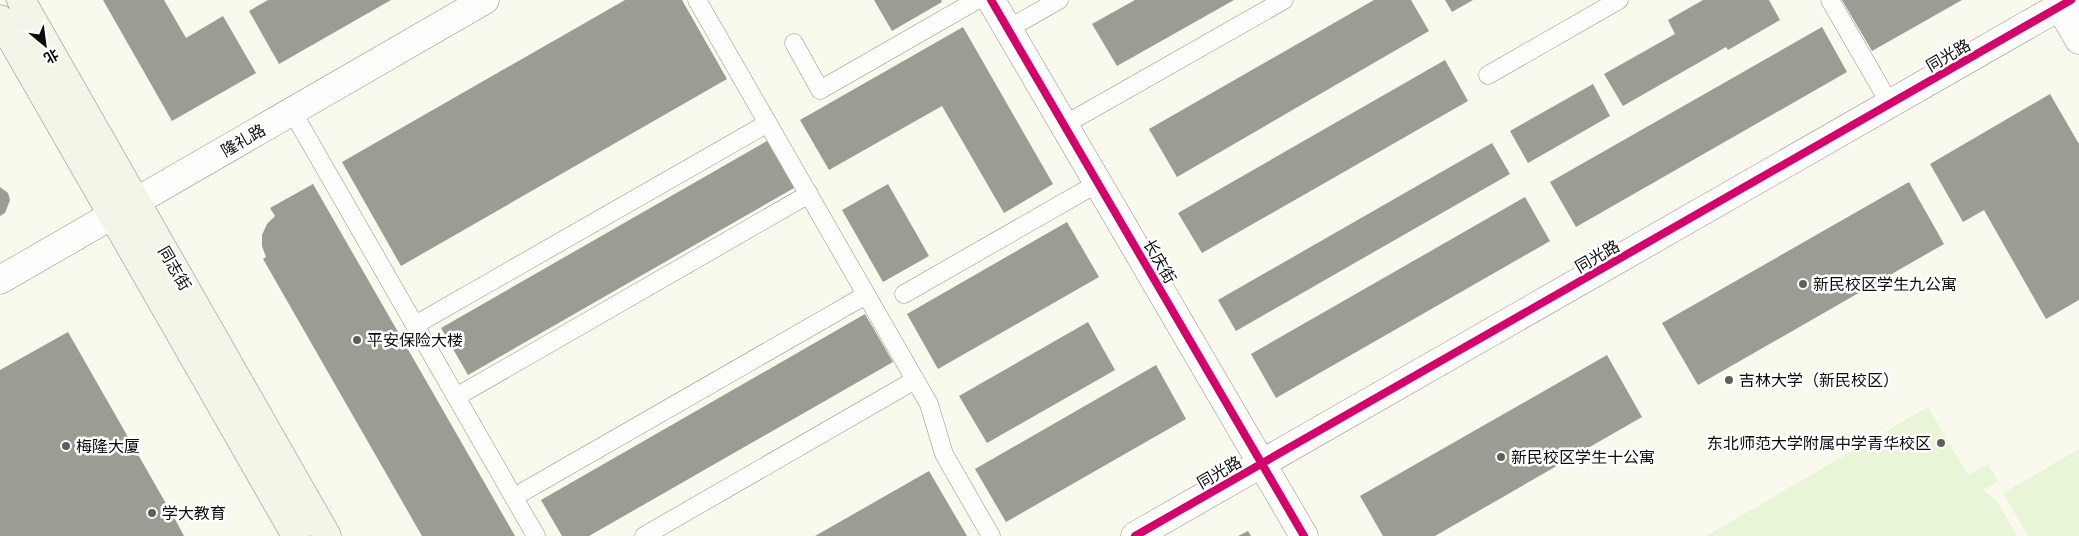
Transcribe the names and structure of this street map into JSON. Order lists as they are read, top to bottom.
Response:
{
  "streets": {
    "main road": ["同志街"],
    "street": ["同光路", "隆礼路", "长庆街"]
  },
  "crossings": [
    ["同光路", "长庆街"],
    ["隆礼路", "同志街"]
  ],
  "places": [
    "新民校区学生九公寓",
    "平安保险大楼",
    "吉林大学（新民校区）",
    "东北师范大学附属中学青华校区",
    "梅隆大厦",
    "新民校区学生十公寓",
    "学大教育"
  ],
  "north": "bottom right"
}
